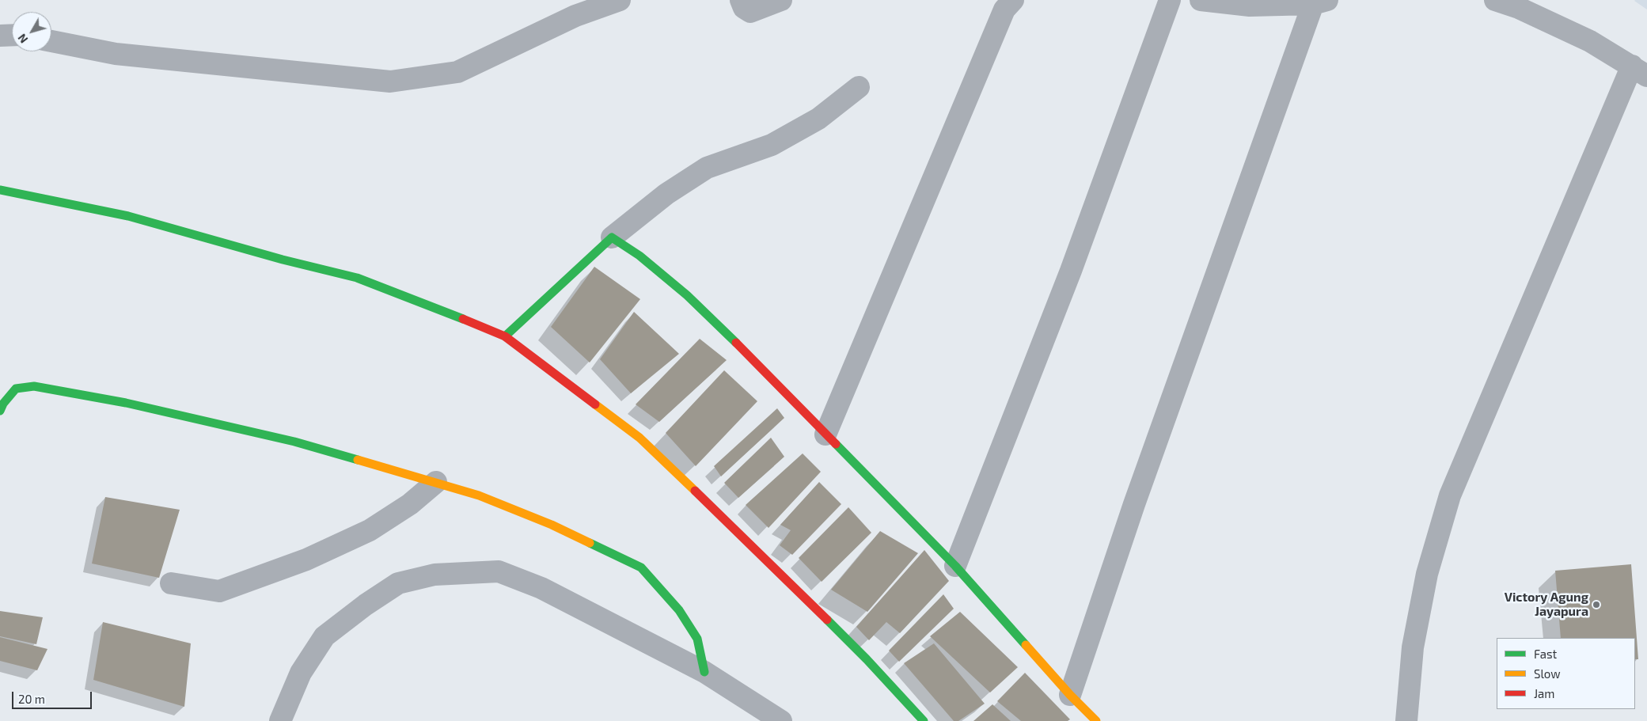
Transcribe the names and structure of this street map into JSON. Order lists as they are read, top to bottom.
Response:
{
  "places": ["Victory Agung Jayapura"],
  "legend": ["Fast", "Slow", "Jam"],
  "scale_bar": "20 m",
  "north": "bottom left"
}
